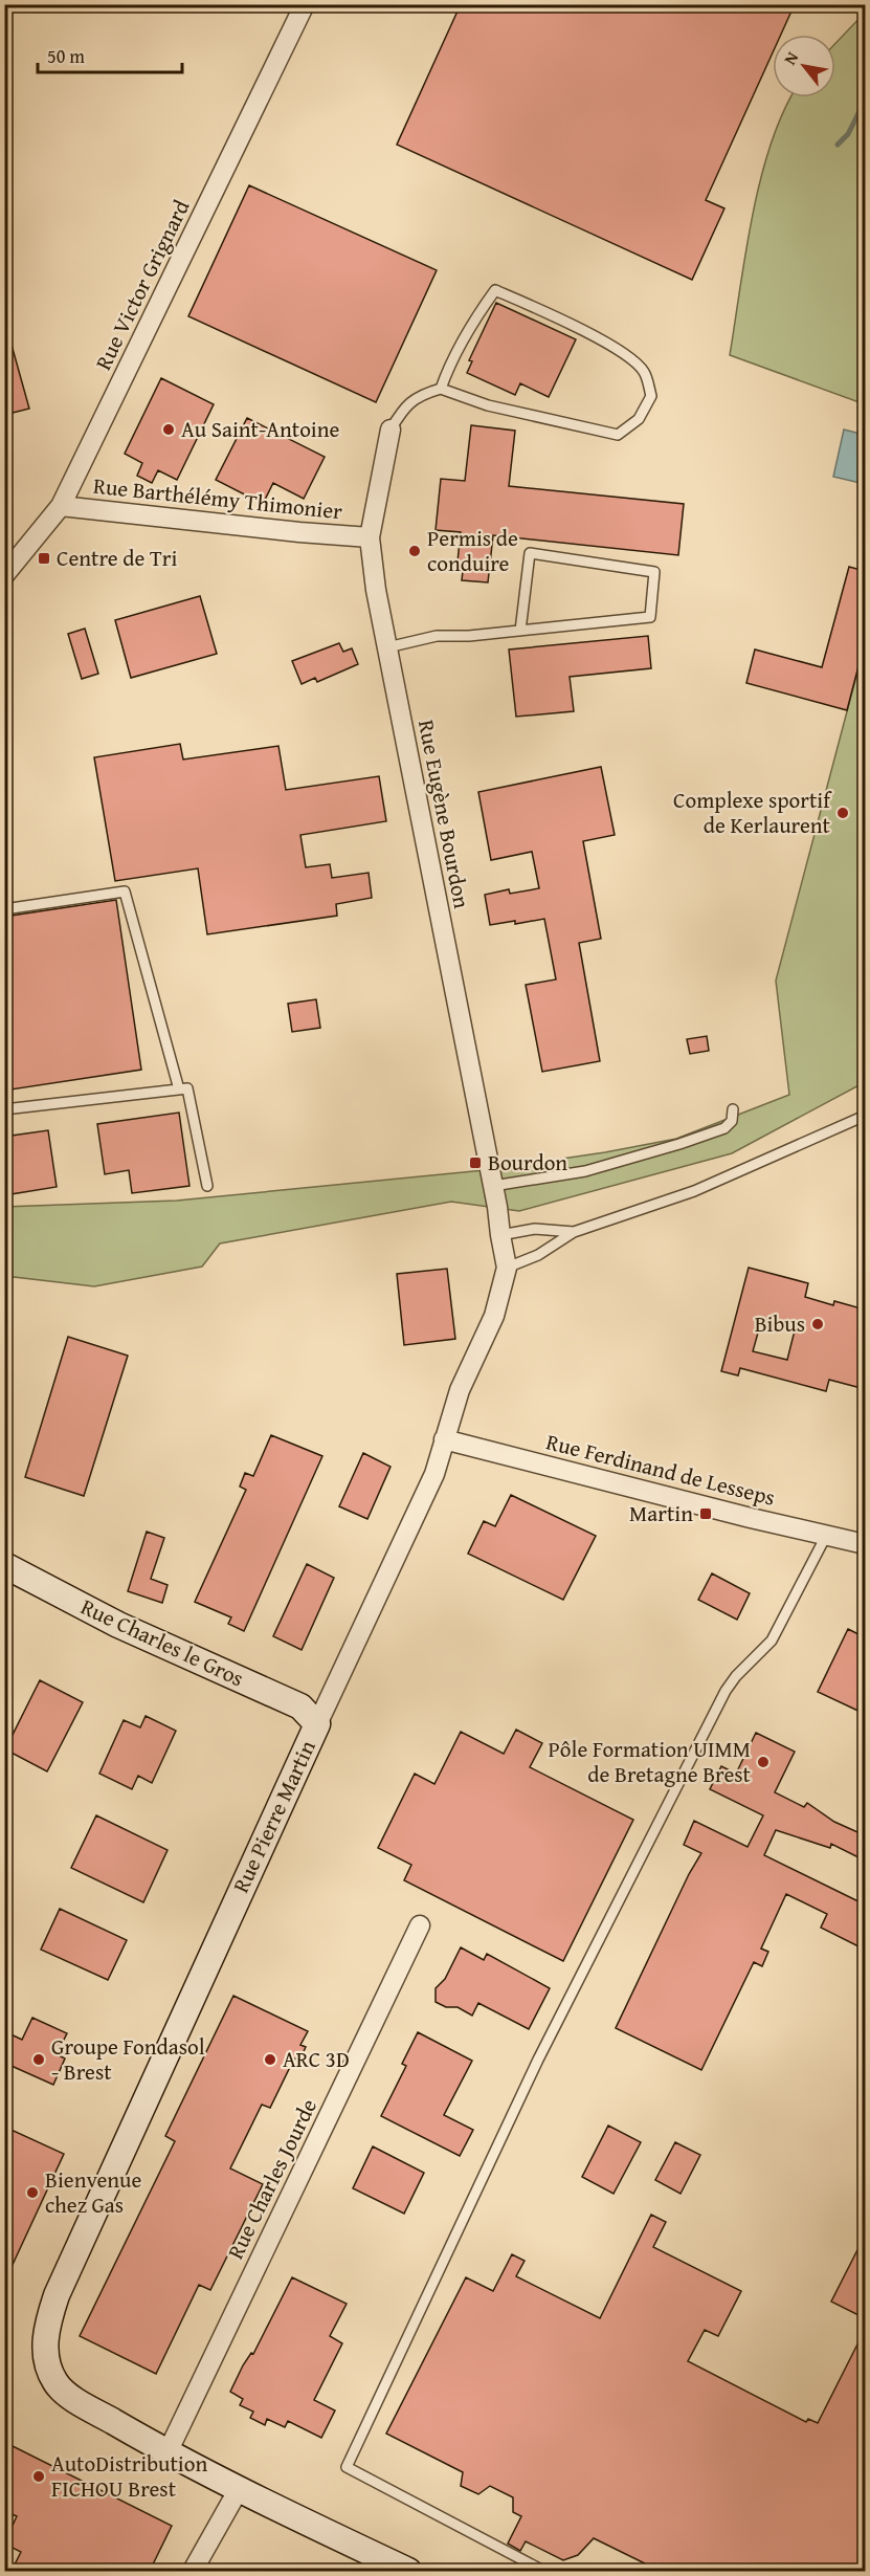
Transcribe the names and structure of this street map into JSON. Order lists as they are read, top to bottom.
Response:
{
  "streets": {
    "street": [
      "Rue Victor Grignard",
      "Rue Barthélémy Thimonier",
      "Rue Eugène Bourdon",
      "Rue Ferdinand de Lesseps",
      "Rue Charles le Gros",
      "Rue Pierre Martin",
      "Rue Charles Jourde"
    ]
  },
  "crossings": [
    ["Rue Victor Grignard", "Rue Barthélémy Thimonier"],
    ["Rue Barthélémy Thimonier", "Rue Eugène Bourdon"],
    ["Rue Eugène Bourdon", "Rue Pierre Martin"],
    ["Rue Ferdinand de Lesseps", "Rue Pierre Martin"],
    ["Rue Charles le Gros", "Rue Pierre Martin"],
    ["Rue Pierre Martin", "Rue Charles Jourde"]
  ],
  "places": {
    "other": [
      "Au Saint-Antoine",
      "Permis de conduire",
      "Complexe sportif de Kerlaurent",
      "Bibus",
      "Pôle Formation UIMM de Bretagne Brest",
      "Groupe Fondasol - Brest",
      "ARC 3D",
      "Bienvenue chez Gas",
      "AutoDistribution FICHOU Brest"
    ],
    "transit": ["Centre de Tri", "Bourdon", "Martin"]
  },
  "scale_bar": "50 m",
  "north": "top left"
}
